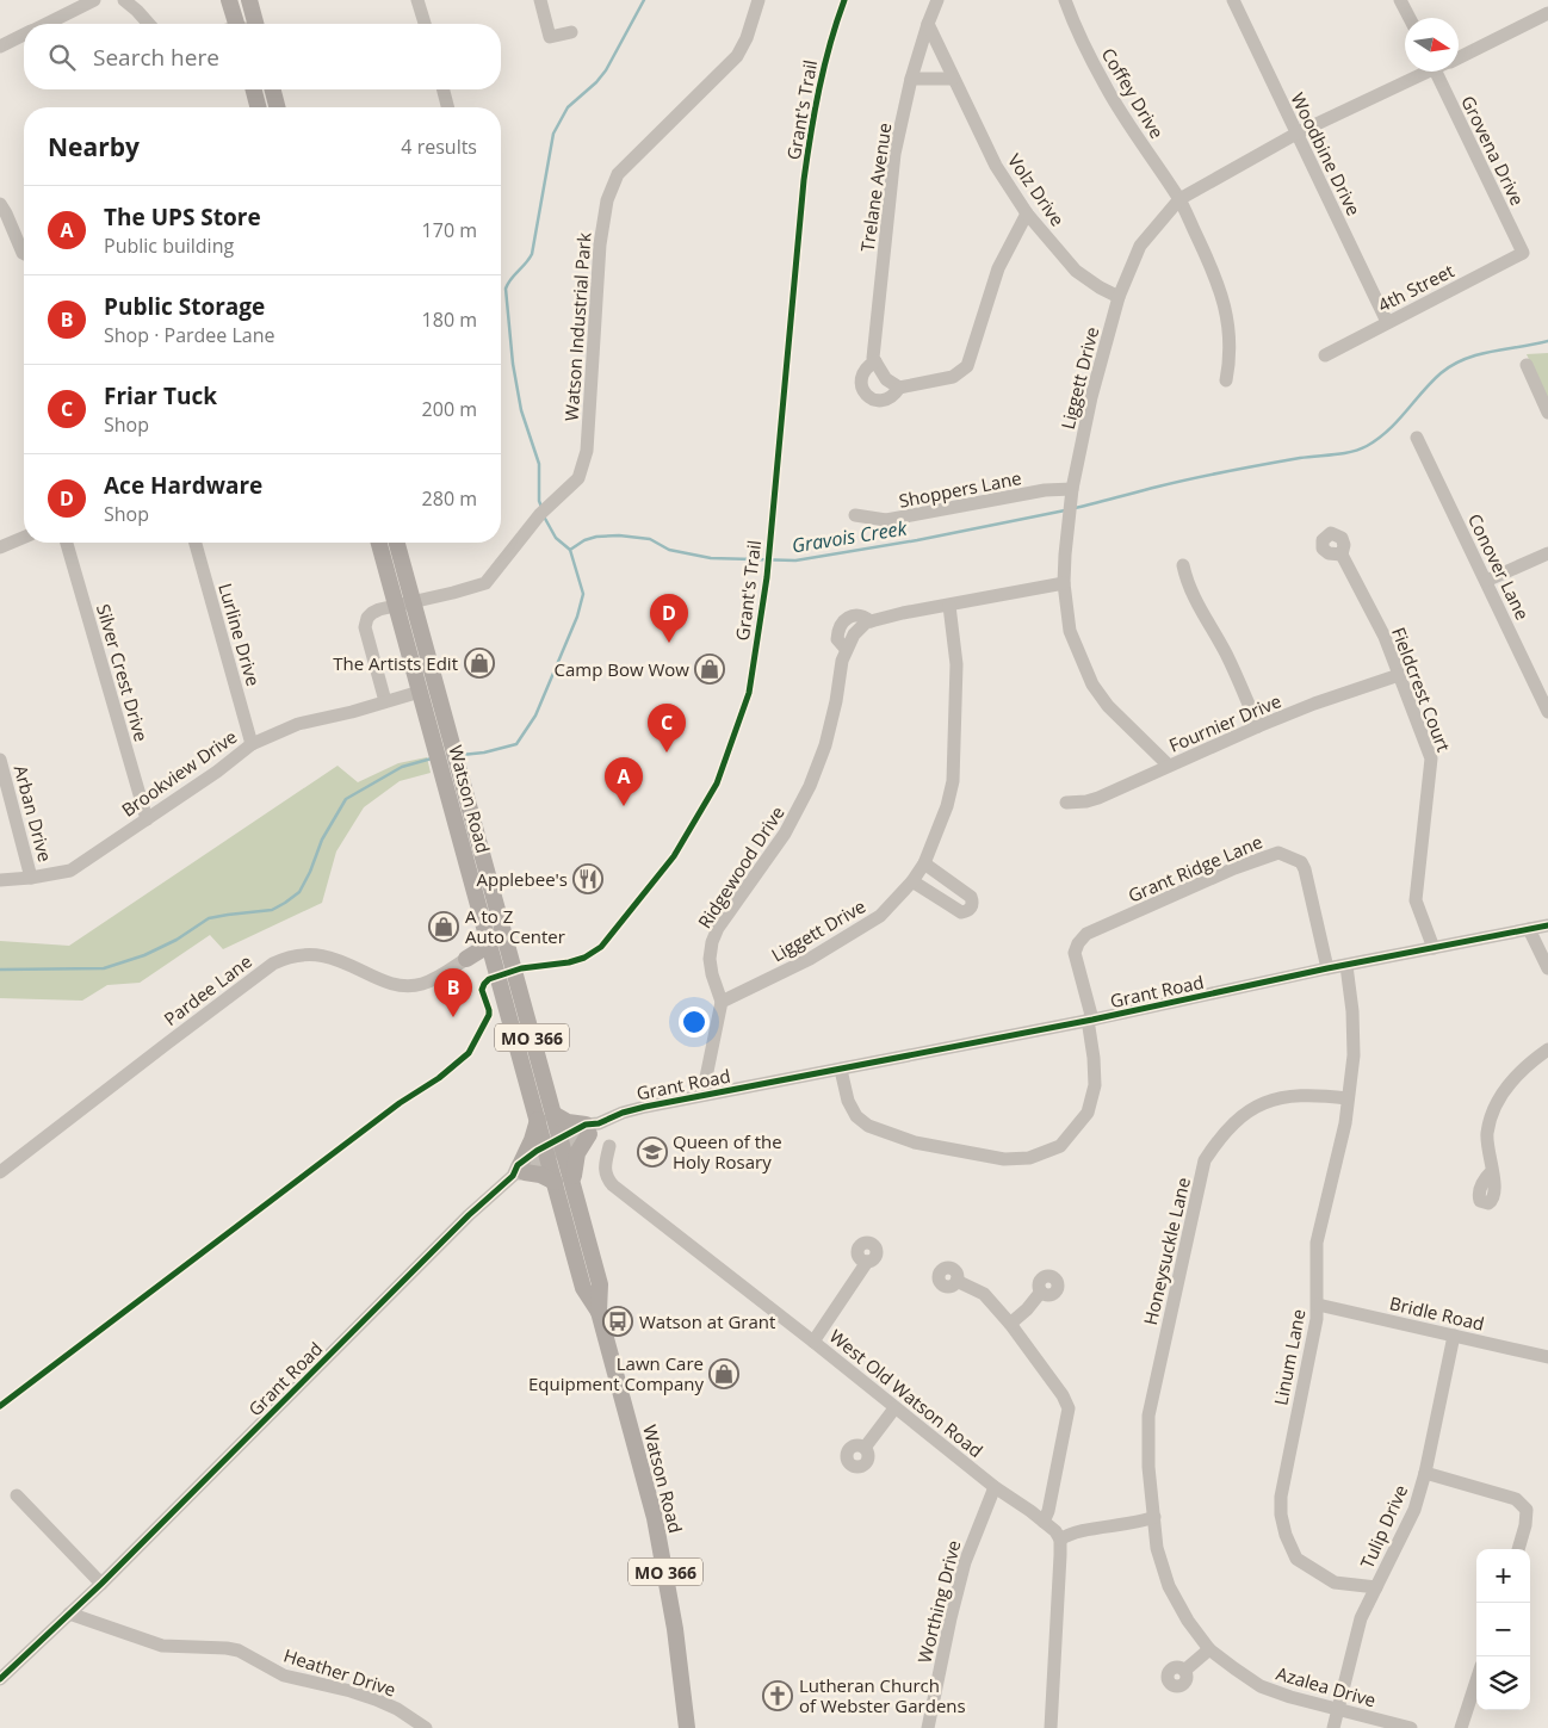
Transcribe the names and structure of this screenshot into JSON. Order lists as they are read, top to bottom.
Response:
{
  "streets": {
    "main road": ["Watson Road", "MO 366"],
    "street": [
      "Coffey Drive",
      "Grovena Drive",
      "Woodbine Drive",
      "Trelane Avenue",
      "Volz Drive",
      "4th Street",
      "Watson Industrial Park",
      "Liggett Drive",
      "Shoppers Lane",
      "Conover Lane",
      "Lurline Drive",
      "Silver Crest Drive",
      "Fieldcrest Court",
      "Fournier Drive",
      "Brookview Drive",
      "Arban Drive",
      "Ridgewood Drive",
      "Grant Ridge Lane",
      "Pardee Lane",
      "Grant Road",
      "Honeysuckle Lane",
      "Bridle Road",
      "Linum Lane",
      "West Old Watson Road",
      "Tulip Drive",
      "Worthing Drive",
      "Heather Drive",
      "Azalea Drive"
    ],
    "cycle path": ["Grant's Trail"]
  },
  "crossings": [
    ["Coffey Drive", "Liggett Drive"],
    ["Grovena Drive", "4th Street"],
    ["Woodbine Drive", "4th Street"],
    ["Trelane Avenue", "Volz Drive"],
    ["Volz Drive", "Liggett Drive"],
    ["Watson Industrial Park", "Watson Road"],
    ["Liggett Drive", "Shoppers Lane"],
    ["Liggett Drive", "Fournier Drive"],
    ["Liggett Drive", "Ridgewood Drive"],
    ["Lurline Drive", "Brookview Drive"],
    ["Silver Crest Drive", "Brookview Drive"],
    ["Fieldcrest Court", "Fournier Drive"],
    ["Fieldcrest Court", "Grant Road"],
    ["Brookview Drive", "Watson Road"],
    ["Brookview Drive", "Arban Drive"],
    ["Watson Road", "Grant Road"],
    ["Grant Ridge Lane", "Grant Road"],
    ["Grant Road", "Linum Lane"],
    ["Grant Road", "Heather Drive"],
    ["Honeysuckle Lane", "Linum Lane"],
    ["Honeysuckle Lane", "Azalea Drive"],
    ["Bridle Road", "Linum Lane"],
    ["Bridle Road", "Tulip Drive"],
    ["Linum Lane", "Tulip Drive"],
    ["West Old Watson Road", "Worthing Drive"],
    ["Tulip Drive", "Azalea Drive"]
  ],
  "water": ["Gravois Creek"],
  "places": {
    "shop": [
      "The Artists Edit",
      "Camp Bow Wow",
      "A to Z Auto Center",
      "Lawn Care Equipment Company"
    ],
    "restaurant": ["Applebee's"],
    "school or university": ["Queen of the Holy Rosary"],
    "bus stop": ["Watson at Grant"],
    "church": ["Lutheran Church of Webster Gardens"]
  },
  "north": "right",
  "page": {
    "search": "Search here",
    "heading": ["Nearby", "4 results"],
    "list": [
      {
        "mark": "A",
        "name": "The UPS Store",
        "note": "Public building",
        "value": "170 m"
      },
      {
        "mark": "B",
        "name": "Public Storage",
        "note": "Shop · Pardee Lane",
        "value": "180 m"
      },
      {
        "mark": "C",
        "name": "Friar Tuck",
        "note": "Shop",
        "value": "200 m"
      },
      {
        "mark": "D",
        "name": "Ace Hardware",
        "note": "Shop",
        "value": "280 m"
      }
    ],
    "pins": [
      "D",
      "C",
      "A",
      "B"
    ],
    "map_buttons": ["+", "−"]
  }
}
